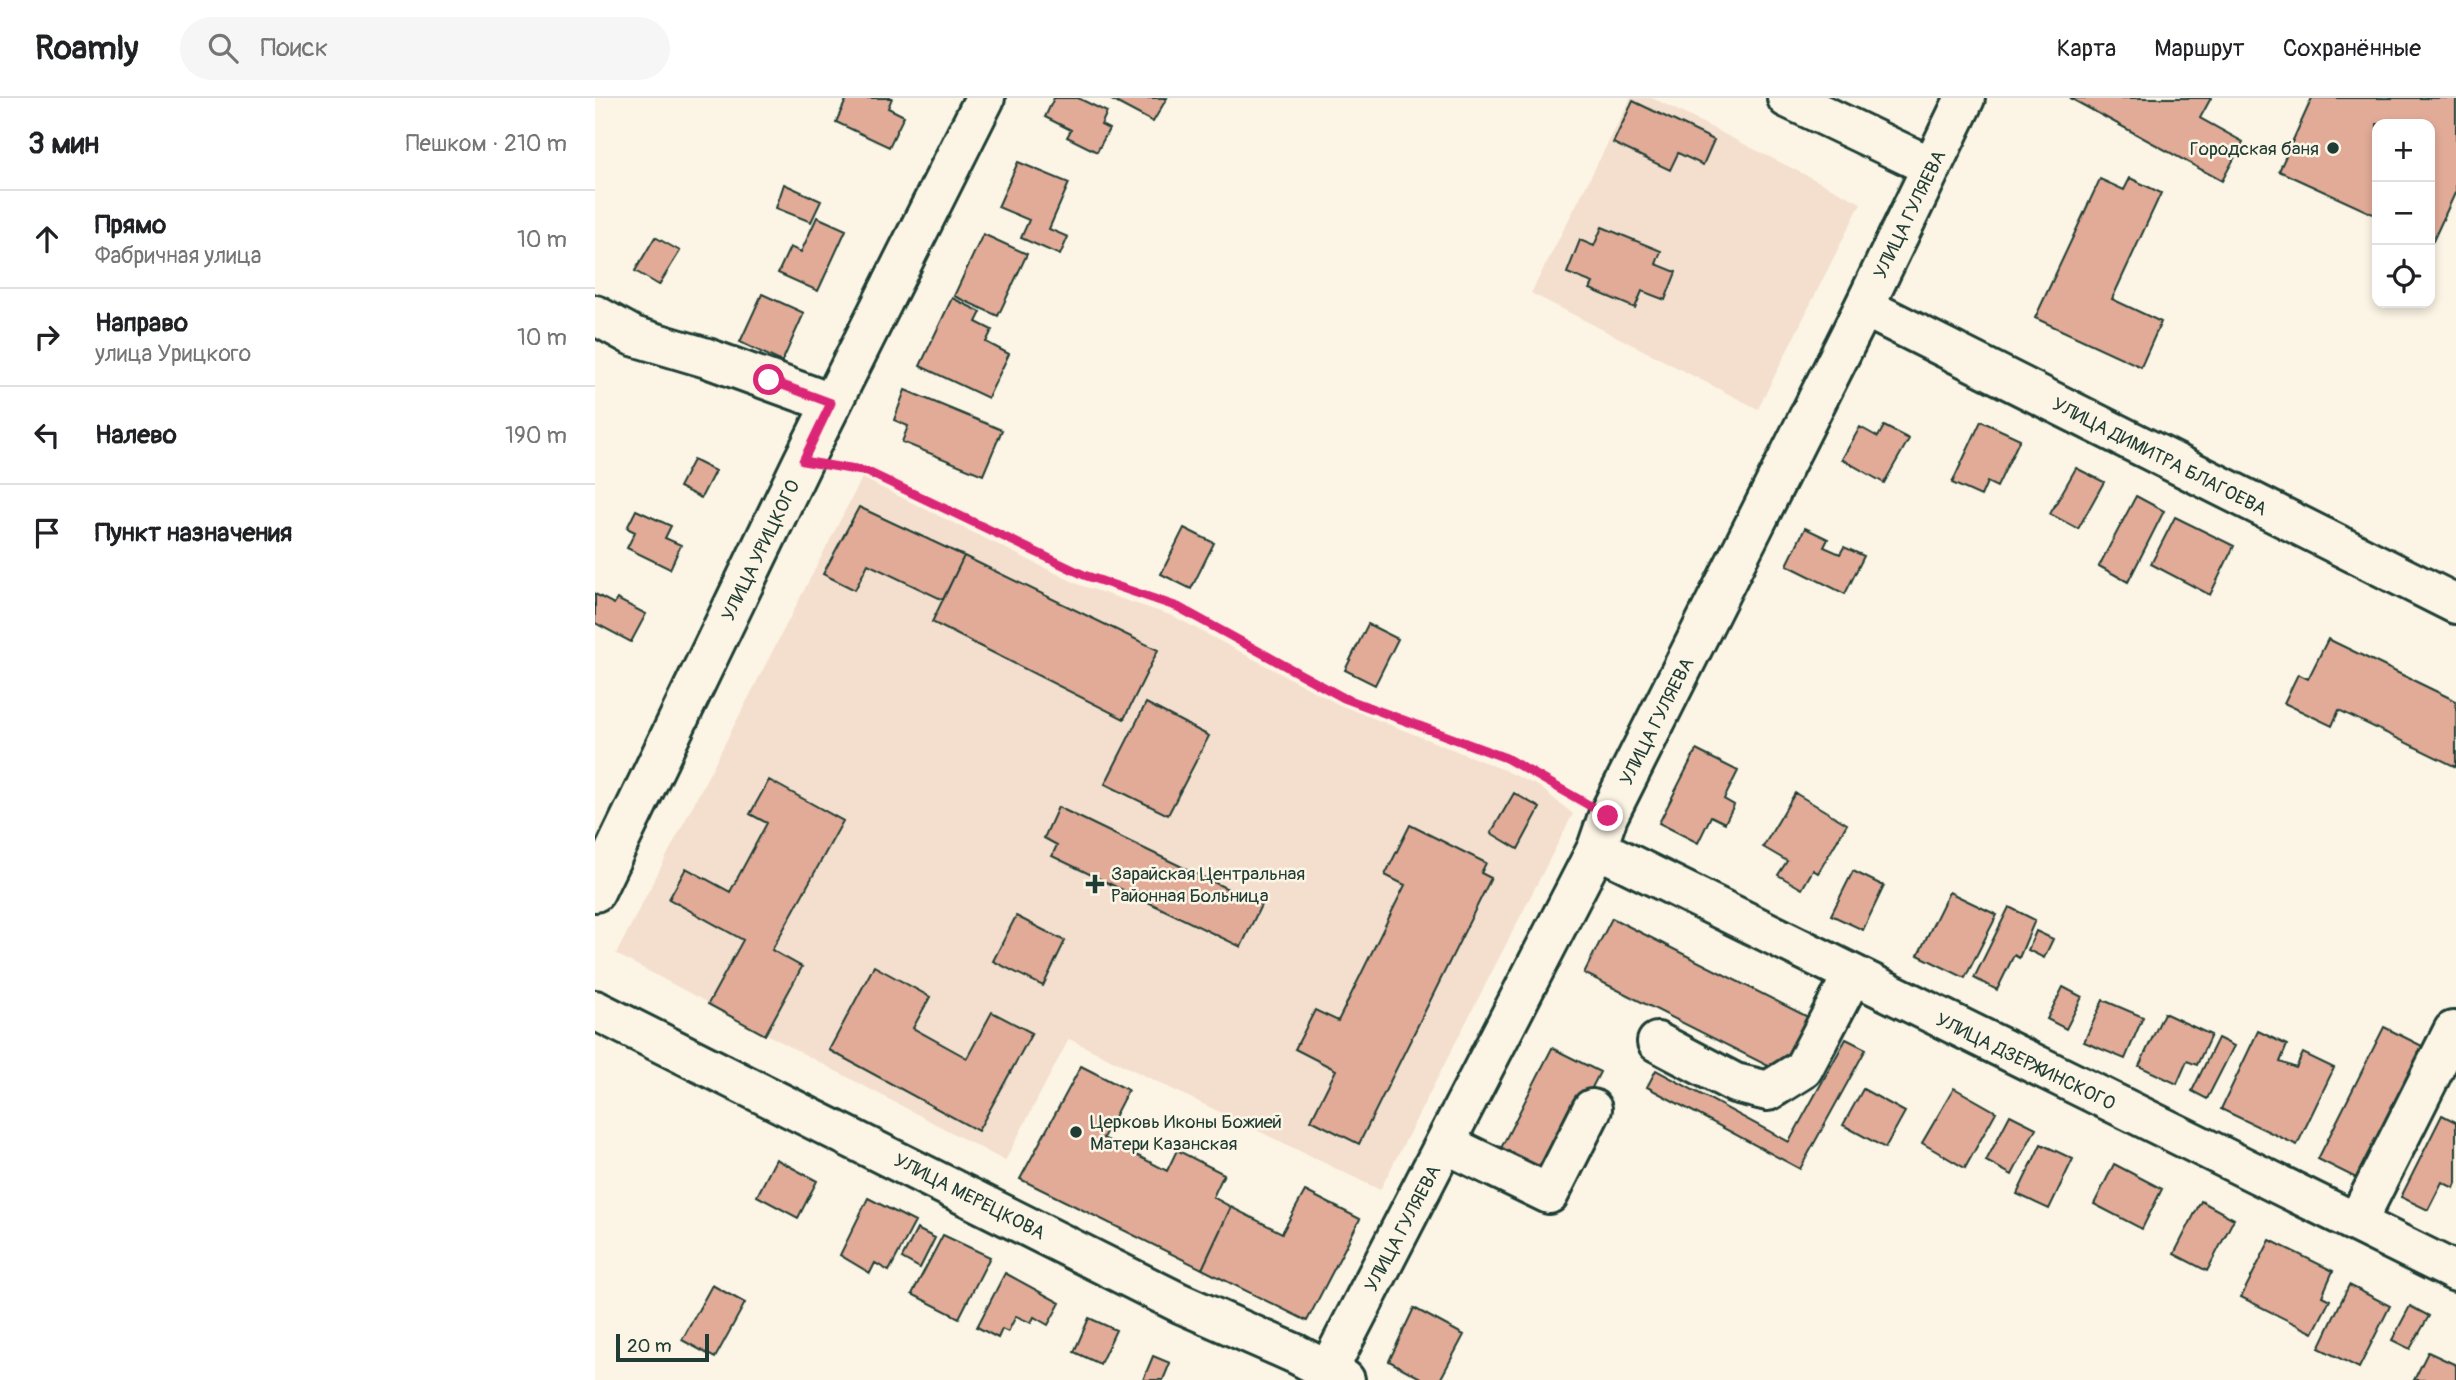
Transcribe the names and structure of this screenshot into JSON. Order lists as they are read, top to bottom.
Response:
{
  "streets": {
    "street": [
      "УЛИЦА ГУЛЯЕВА",
      "УЛИЦА ДИМИТРА БЛАГОЕВА",
      "УЛИЦА УРИЦКОГО",
      "УЛИЦА ДЗЕРЖИНСКОГО",
      "УЛИЦА МЕРЕЦКОВА"
    ]
  },
  "crossings": [
    ["УЛИЦА ГУЛЯЕВА", "УЛИЦА ДИМИТРА БЛАГОЕВА"],
    ["УЛИЦА ГУЛЯЕВА", "УЛИЦА ДЗЕРЖИНСКОГО"],
    ["УЛИЦА ГУЛЯЕВА", "УЛИЦА МЕРЕЦКОВА"]
  ],
  "places": {
    "other": ["Городская баня", "Церковь Иконы Божией Матери Казанская"],
    "health": ["Зарайская Центральная Районная Больница"]
  },
  "scale_bar": "20 m",
  "page": {
    "header": "Roamly",
    "search": "Поиск",
    "nav": ["Карта", "Маршрут", "Сохранённые"],
    "heading": ["3 мин", "Пешком · 210 m"],
    "map_buttons": ["+", "−"],
    "list": [
      ["Прямо", "Фабричная улица", "10 m"],
      ["Направо", "улица Урицкого", "10 m"],
      ["Налево", "190 m"],
      "Пункт назначения"
    ],
    "scale": "20 m"
  }
}
